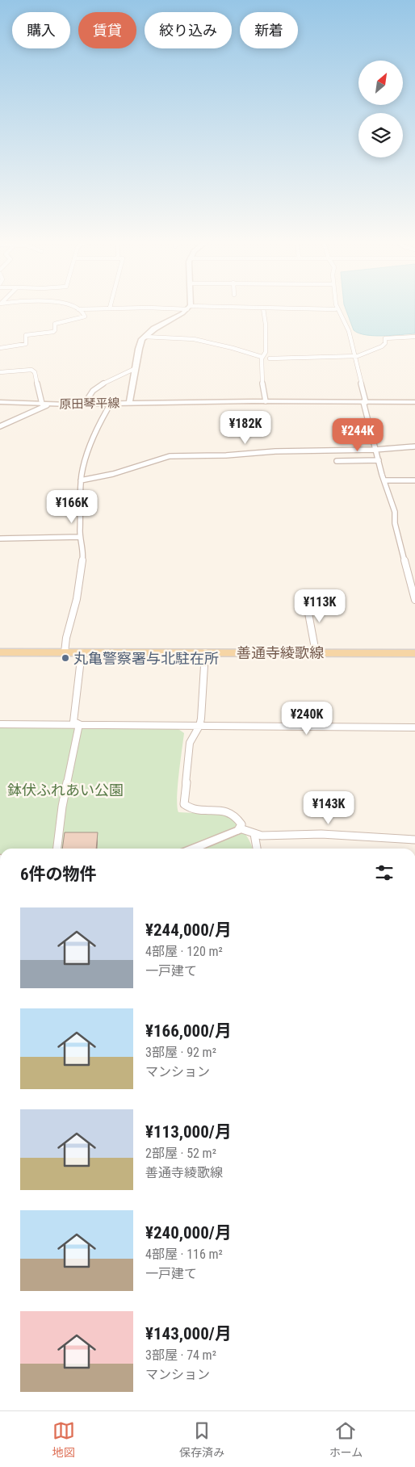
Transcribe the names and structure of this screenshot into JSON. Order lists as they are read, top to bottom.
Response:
{
  "streets": {
    "main road": ["原田琴平線", "善通寺綾歌線"]
  },
  "parks": ["鉢伏ふれあい公園"],
  "places": ["丸亀警察署与北駐在所"],
  "north": "top right",
  "page": {
    "chip": [
      "購入",
      "賃貸",
      "絞り込み",
      "新着"
    ],
    "price": [
      "¥182K",
      "¥244K",
      "¥166K",
      "¥113K",
      "¥240K",
      "¥143K"
    ],
    "heading": "6件の物件",
    "list": [
      {
        "name": "¥244,000/月",
        "note": "4部屋 · 120 m² · 一戸建て"
      },
      {
        "name": "¥166,000/月",
        "note": "3部屋 · 92 m² · マンション"
      },
      {
        "name": "¥113,000/月",
        "note": "2部屋 · 52 m² · 善通寺綾歌線"
      },
      {
        "name": "¥240,000/月",
        "note": "4部屋 · 116 m² · 一戸建て"
      },
      {
        "name": "¥143,000/月",
        "note": "3部屋 · 74 m² · マンション"
      }
    ],
    "tabs": ["地図", "保存済み", "ホーム"]
  }
}
